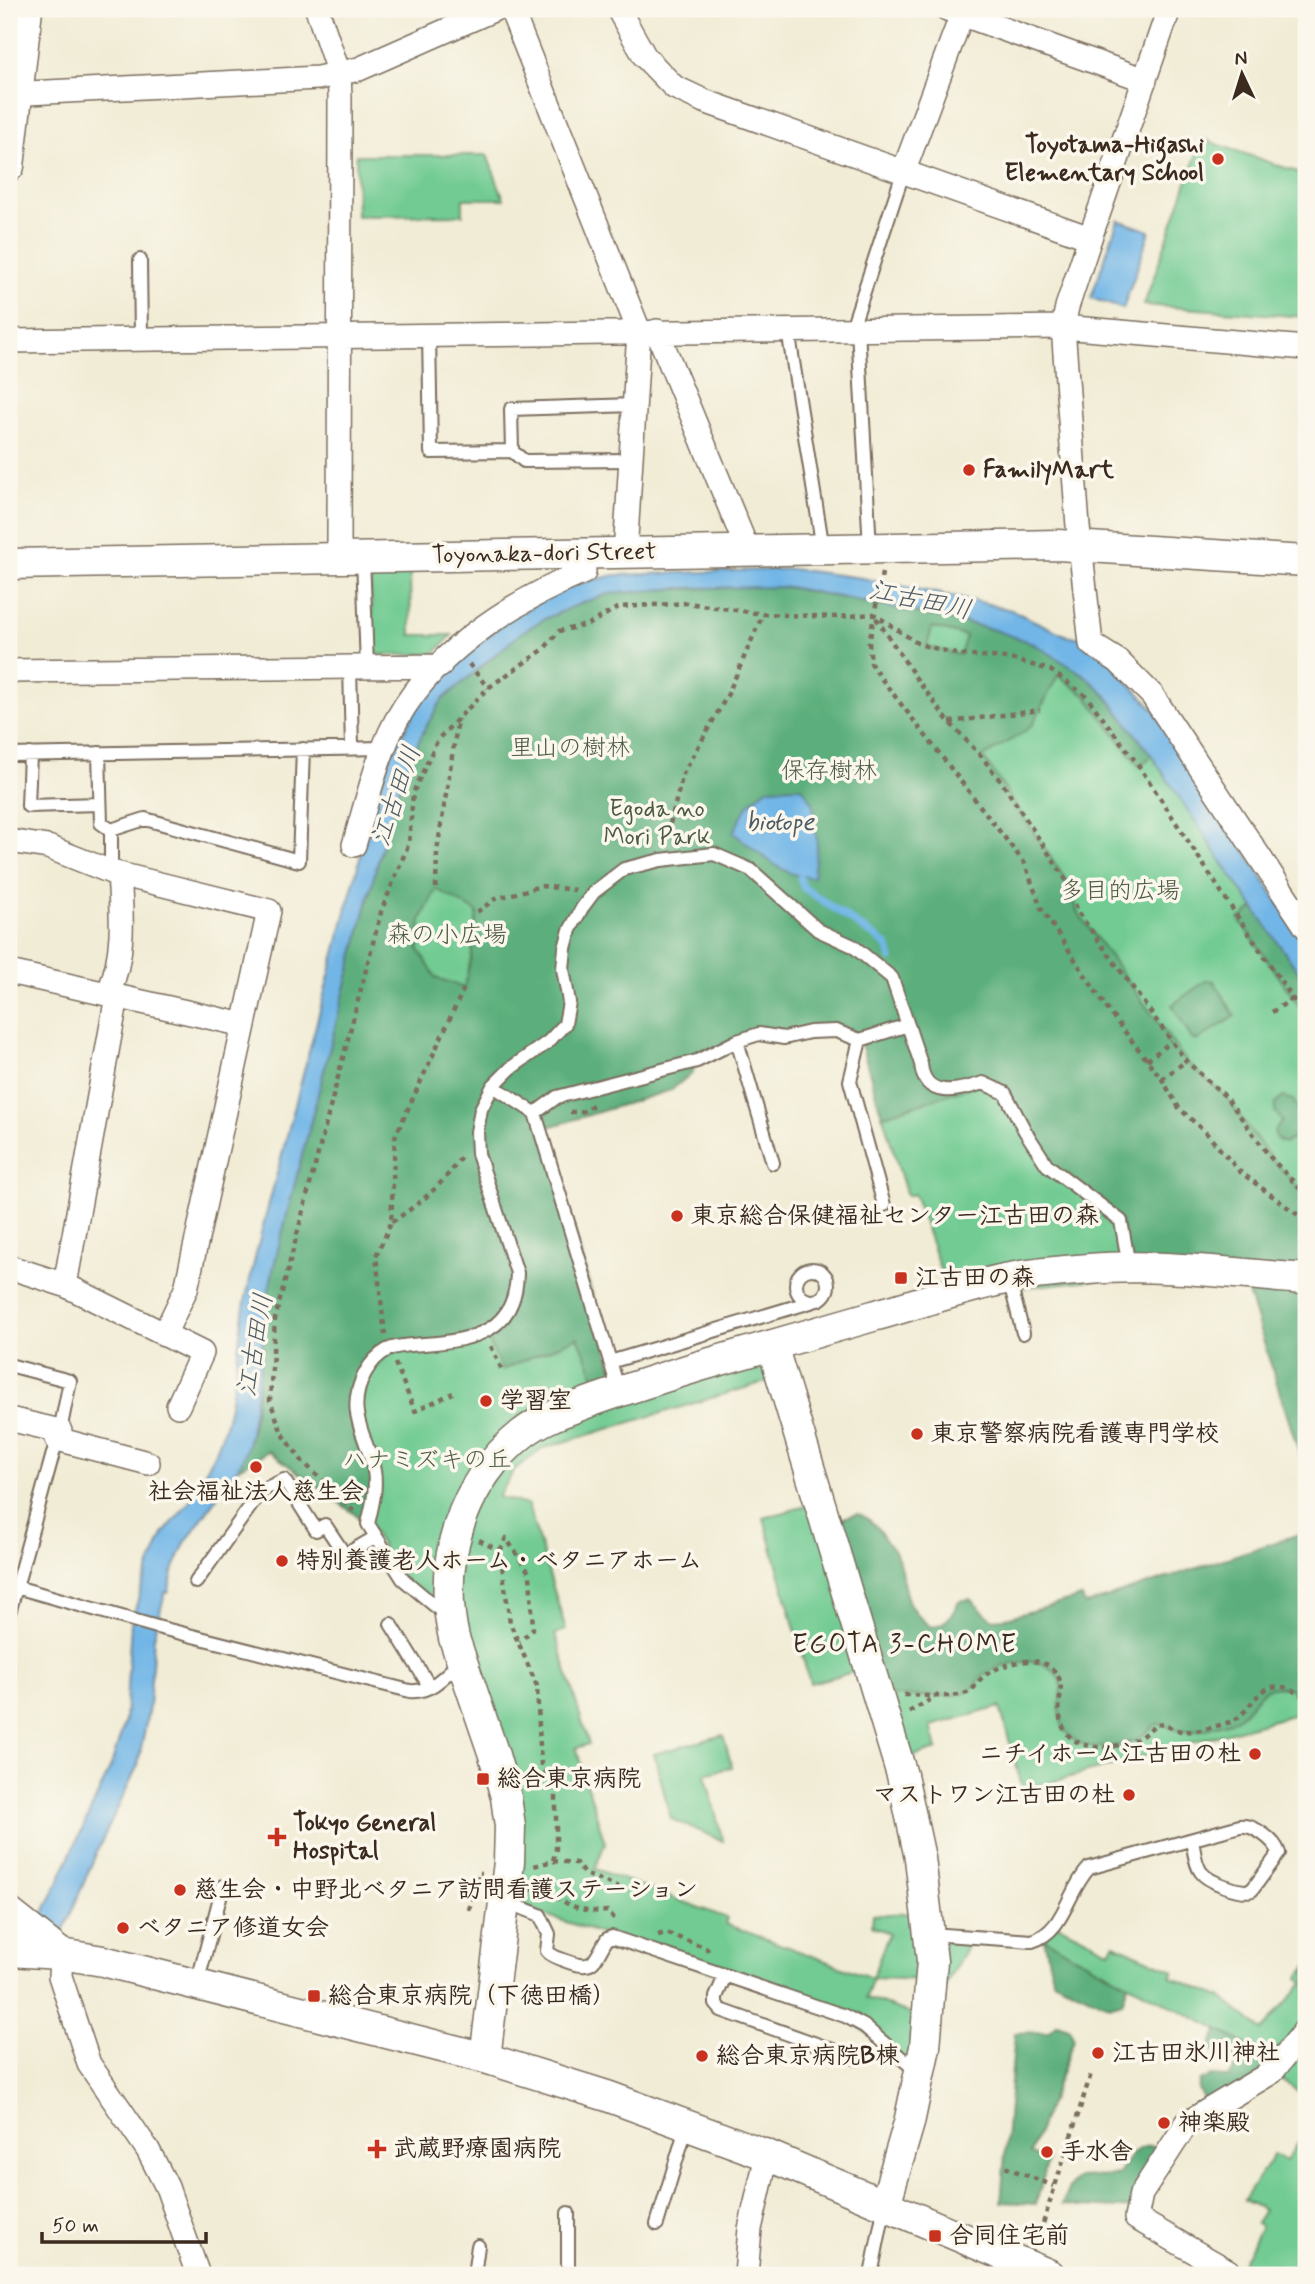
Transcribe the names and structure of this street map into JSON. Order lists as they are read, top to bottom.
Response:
{
  "streets": {
    "street": ["Toyonaka-dori Street"]
  },
  "districts": ["EGOTA 3-CHOME"],
  "water": ["江古田川", "biotope"],
  "parks": [
    "里山の樹林",
    "保存樹林",
    "Egoda no Mori Park",
    "多目的広場",
    "森の小広場",
    "ハナミズキの丘"
  ],
  "places": {
    "other": [
      "Toyotama-Higashi Elementary School",
      "FamilyMart",
      "東京総合保健福祉センター江古田の森",
      "学習室",
      "東京警察病院看護専門学校",
      "社会福祉法人慈生会",
      "特別養護老人ホーム・ベタニアホーム",
      "ニチイホーム江古田の杜",
      "マストワン江古田の杜",
      "慈生会・中野北ベタニア訪問看護ステーション",
      "ベタニア修道女会",
      "江古田氷川神社",
      "総合東京病院B棟",
      "神楽殿",
      "手水舎"
    ],
    "transit": [
      "江古田の森",
      "総合東京病院",
      "総合東京病院（下徳田橋）",
      "合同住宅前"
    ],
    "health": ["Tokyo General Hospital", "武蔵野療園病院"]
  },
  "scale_bar": "50 m",
  "north": "top"
}
